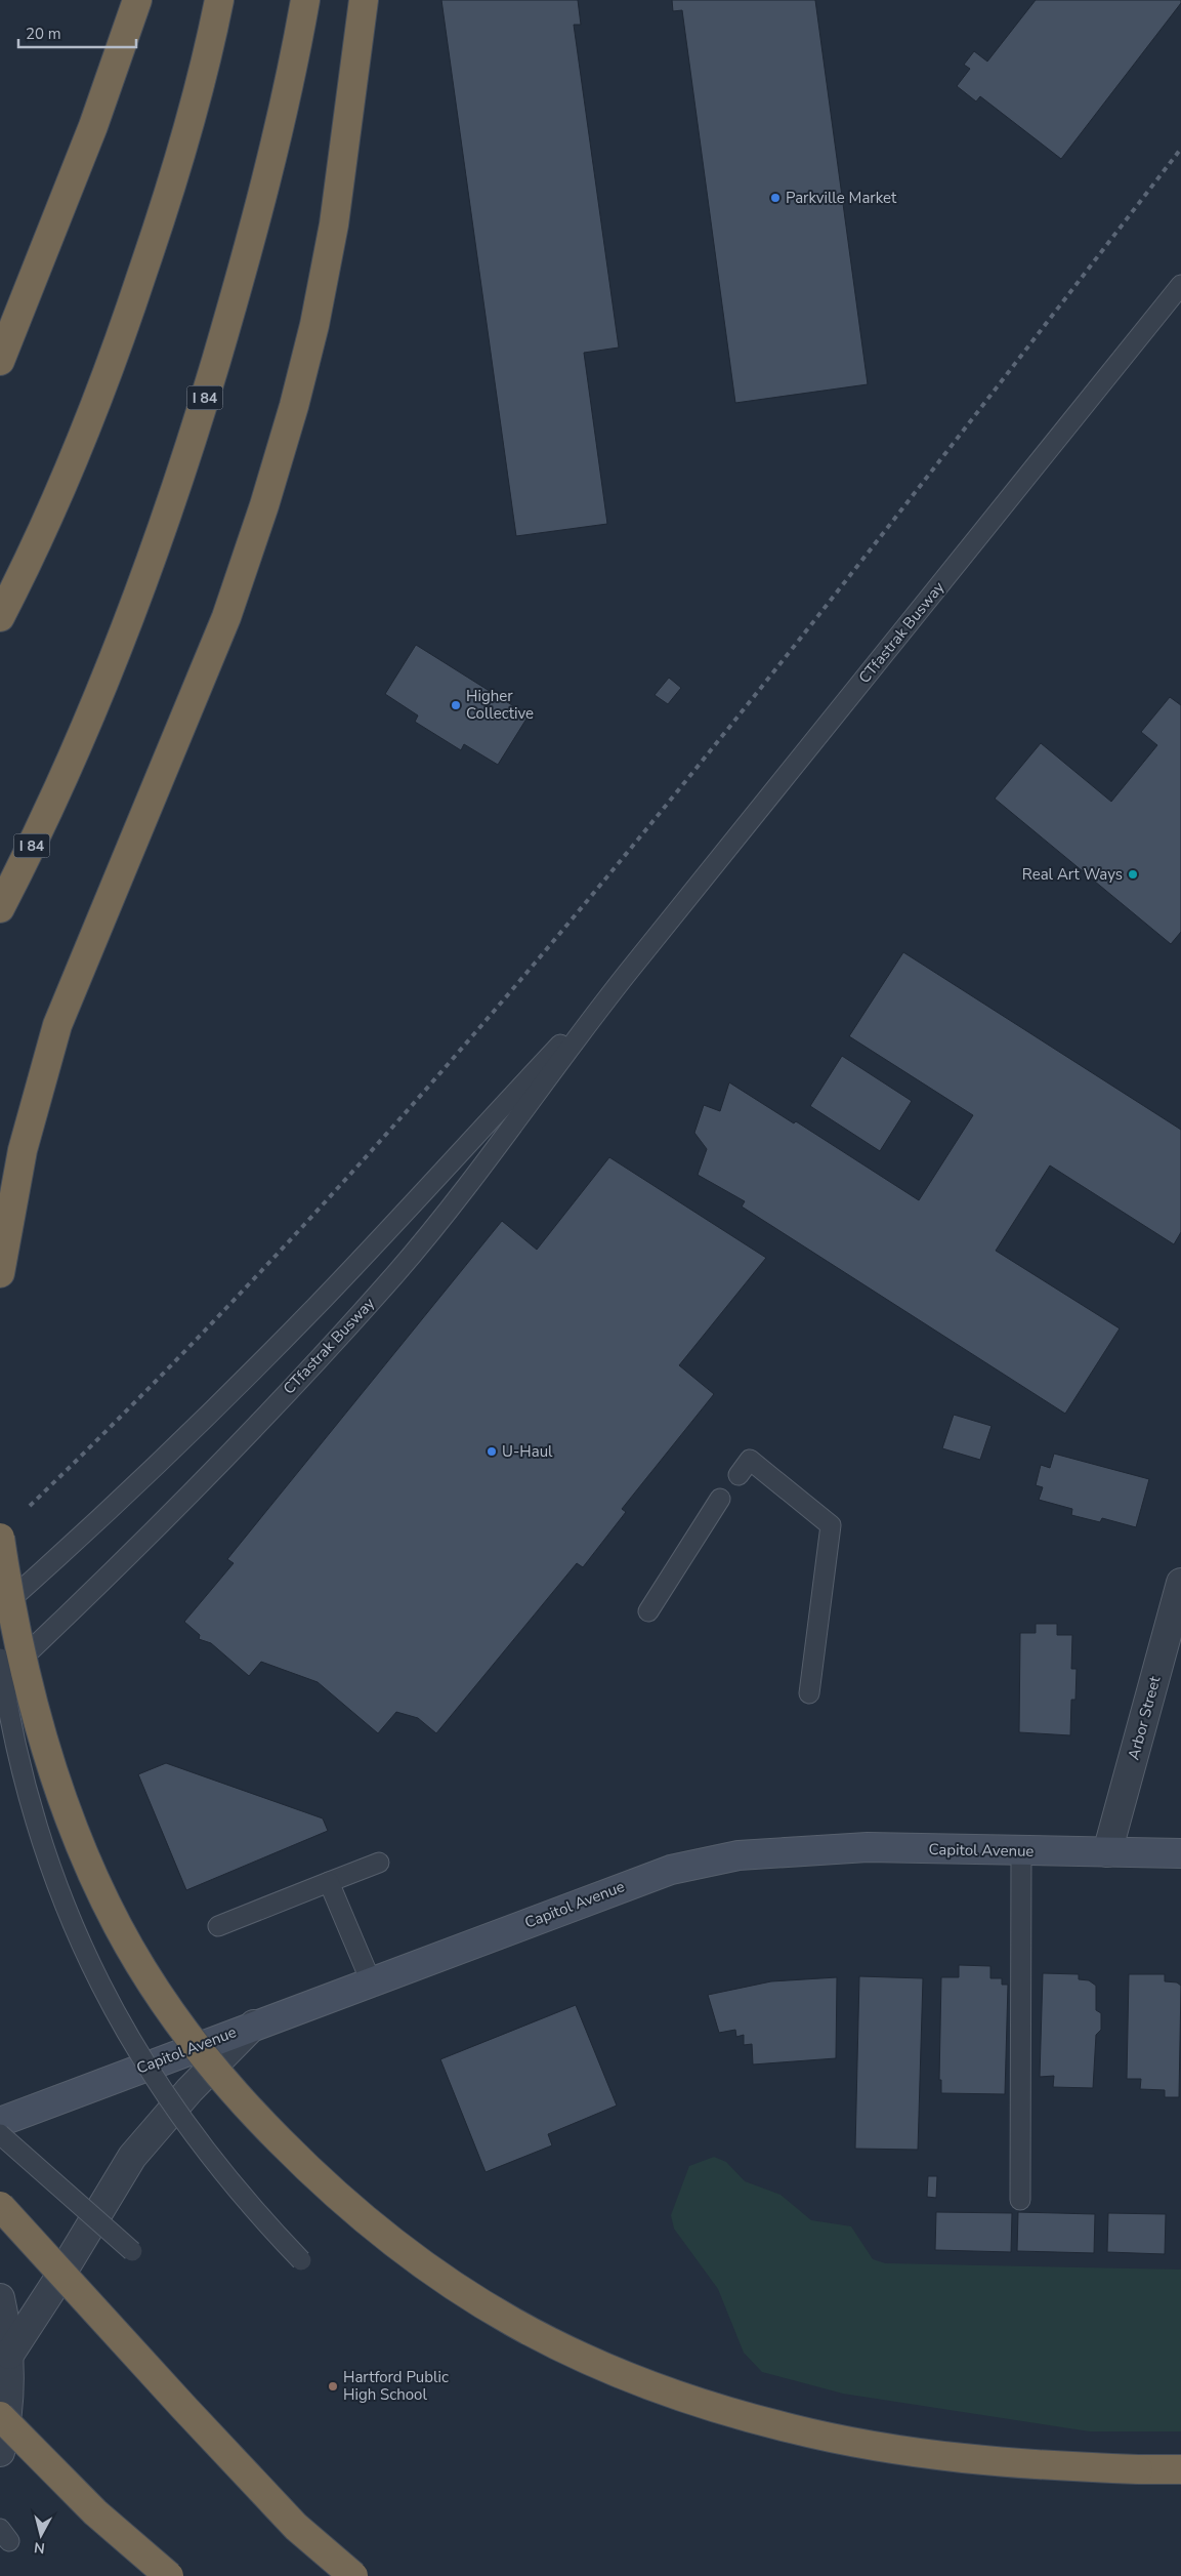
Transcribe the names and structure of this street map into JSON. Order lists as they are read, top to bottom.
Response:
{
  "streets": {
    "highway": ["I 84"],
    "main road": ["Capitol Avenue"],
    "street": ["Arbor Street"],
    "lane": ["CTfastrak Busway"]
  },
  "crossings": [
    ["Arbor Street", "Capitol Avenue"]
  ],
  "places": [
    "Parkville Market",
    "Higher Collective",
    "Real Art Ways",
    "U-Haul",
    "Hartford Public High School"
  ],
  "scale_bar": "20 m",
  "north": "bottom"
}
